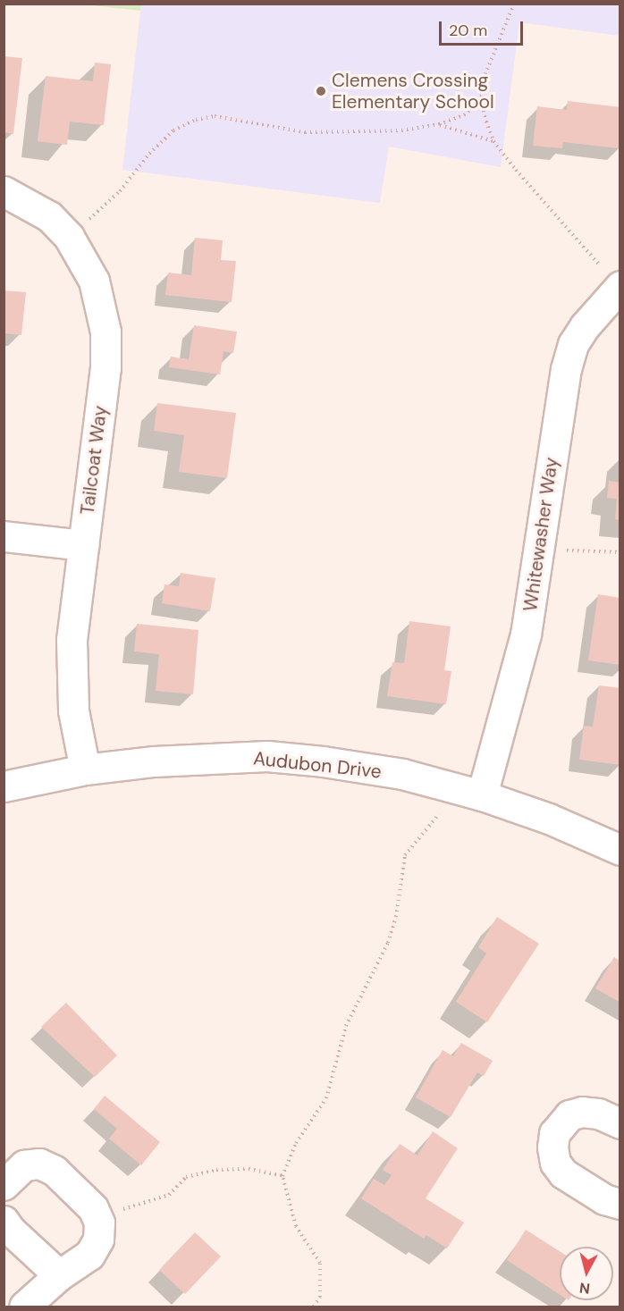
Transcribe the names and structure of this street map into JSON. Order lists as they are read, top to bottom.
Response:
{
  "streets": {
    "street": ["Tailcoat Way", "Whitewasher Way", "Audubon Drive"]
  },
  "crossings": [
    ["Tailcoat Way", "Audubon Drive"],
    ["Whitewasher Way", "Audubon Drive"]
  ],
  "places": ["Clemens Crossing Elementary School"],
  "scale_bar": "20 m",
  "north": "bottom"
}
